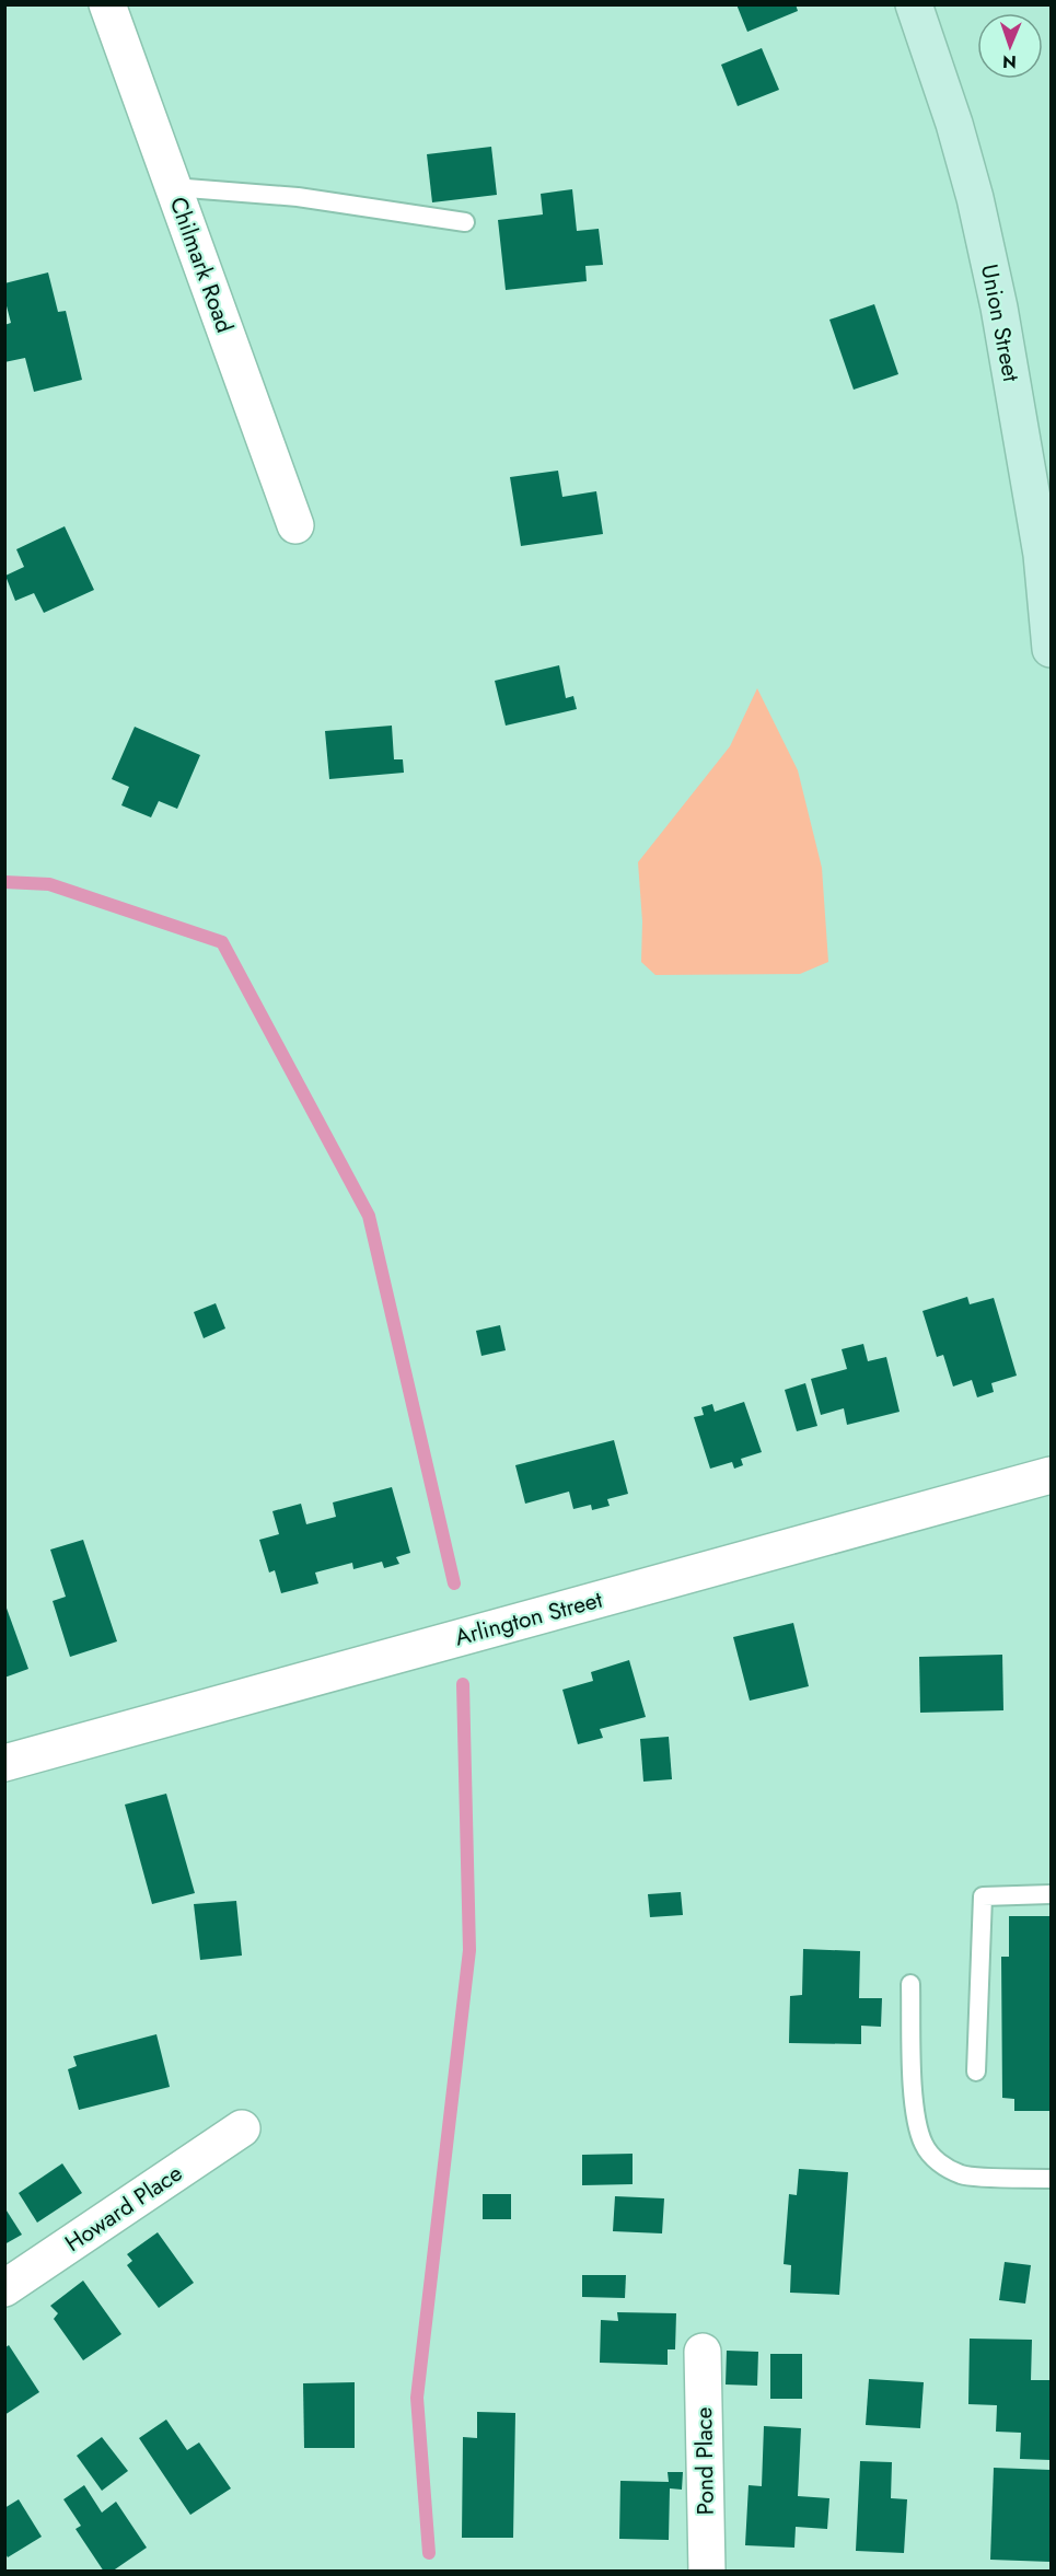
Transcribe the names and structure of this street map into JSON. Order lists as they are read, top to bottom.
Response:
{
  "streets": {
    "main road": ["Union Street"],
    "street": [
      "Chilmark Road",
      "Arlington Street",
      "Howard Place",
      "Pond Place"
    ]
  },
  "north": "bottom"
}
